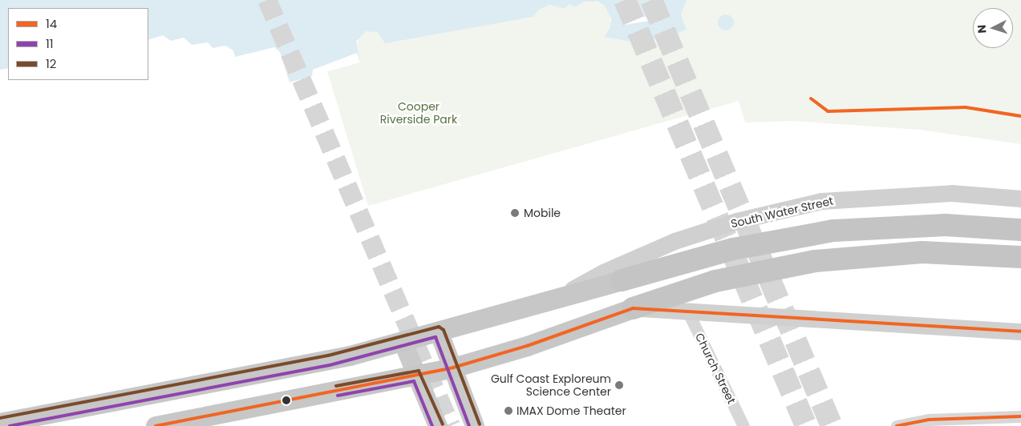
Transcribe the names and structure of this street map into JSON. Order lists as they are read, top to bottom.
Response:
{
  "streets": {
    "highway": ["South Water Street"],
    "street": ["Church Street"]
  },
  "parks": ["Cooper Riverside Park"],
  "places": ["Mobile", "Gulf Coast Exploreum Science Center", "IMAX Dome Theater"],
  "lines": ["transit line 14", "transit line 12", "transit line 11"],
  "legend": ["14", "11", "12"],
  "north": "left"
}
